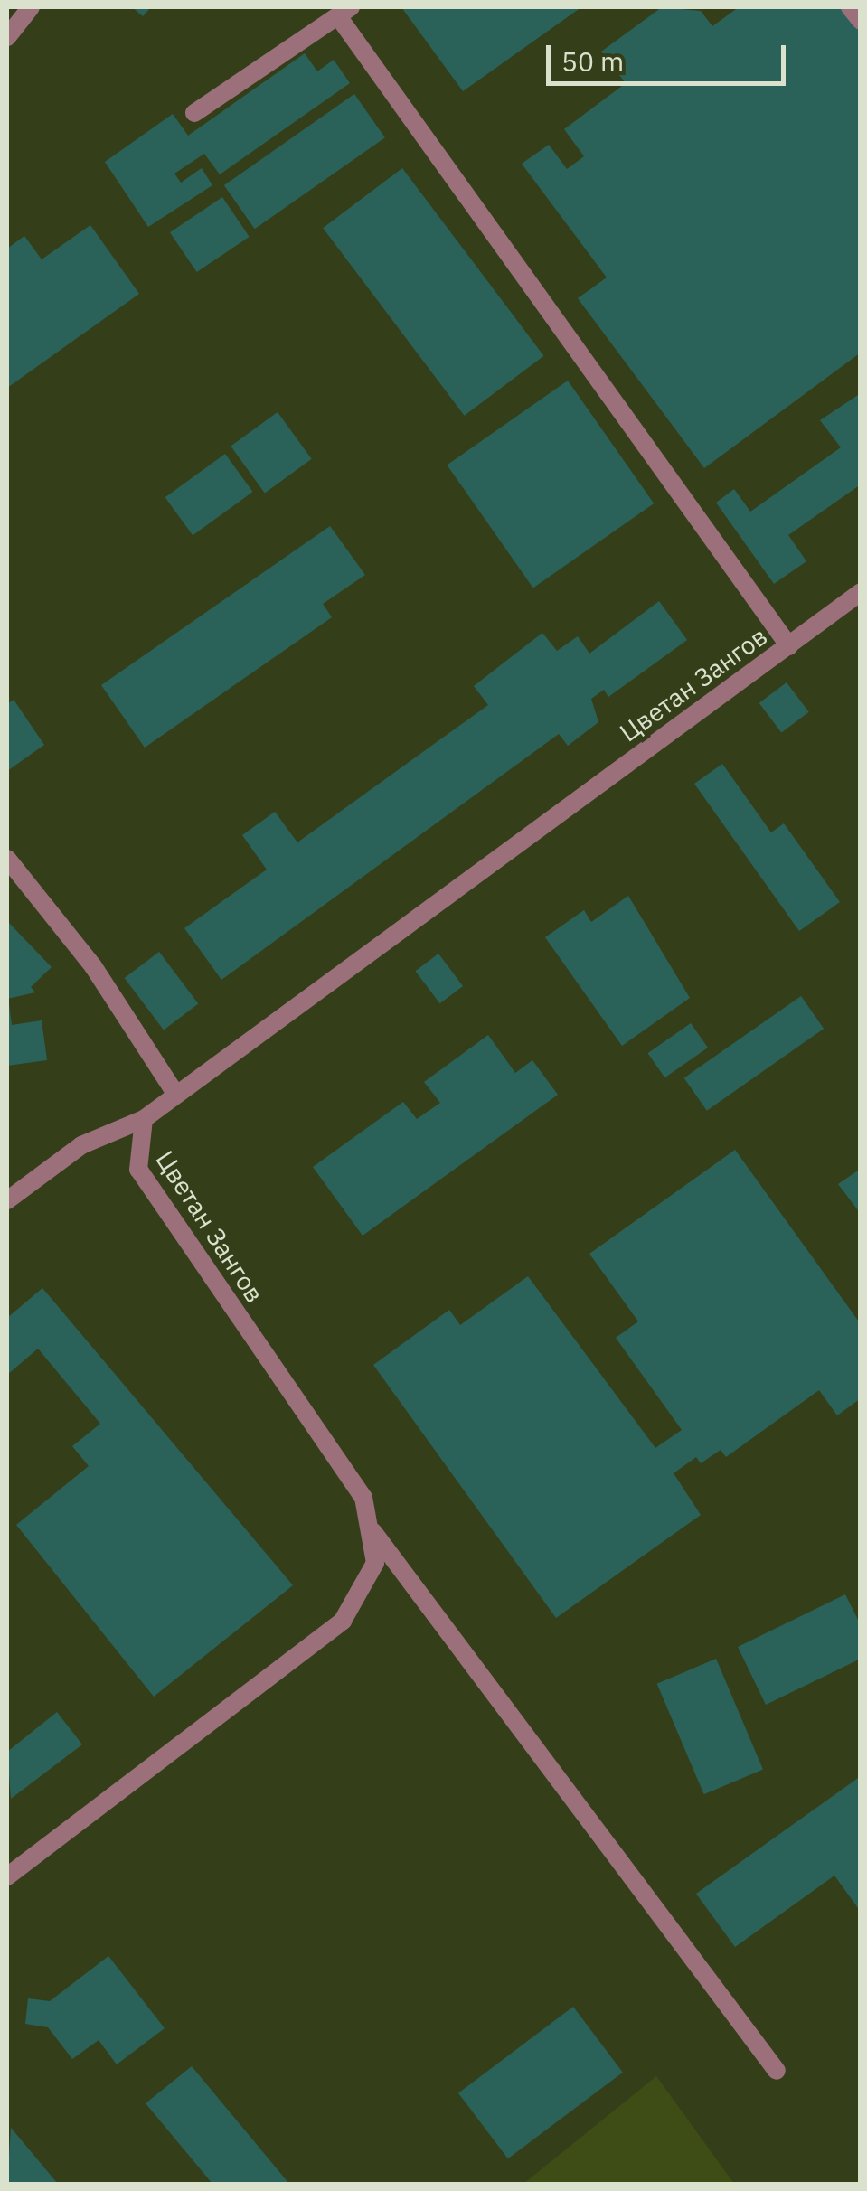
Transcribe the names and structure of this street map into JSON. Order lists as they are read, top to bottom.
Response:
{
  "streets": {
    "street": ["Цветан Зангов"]
  },
  "scale_bar": "50 m"
}
